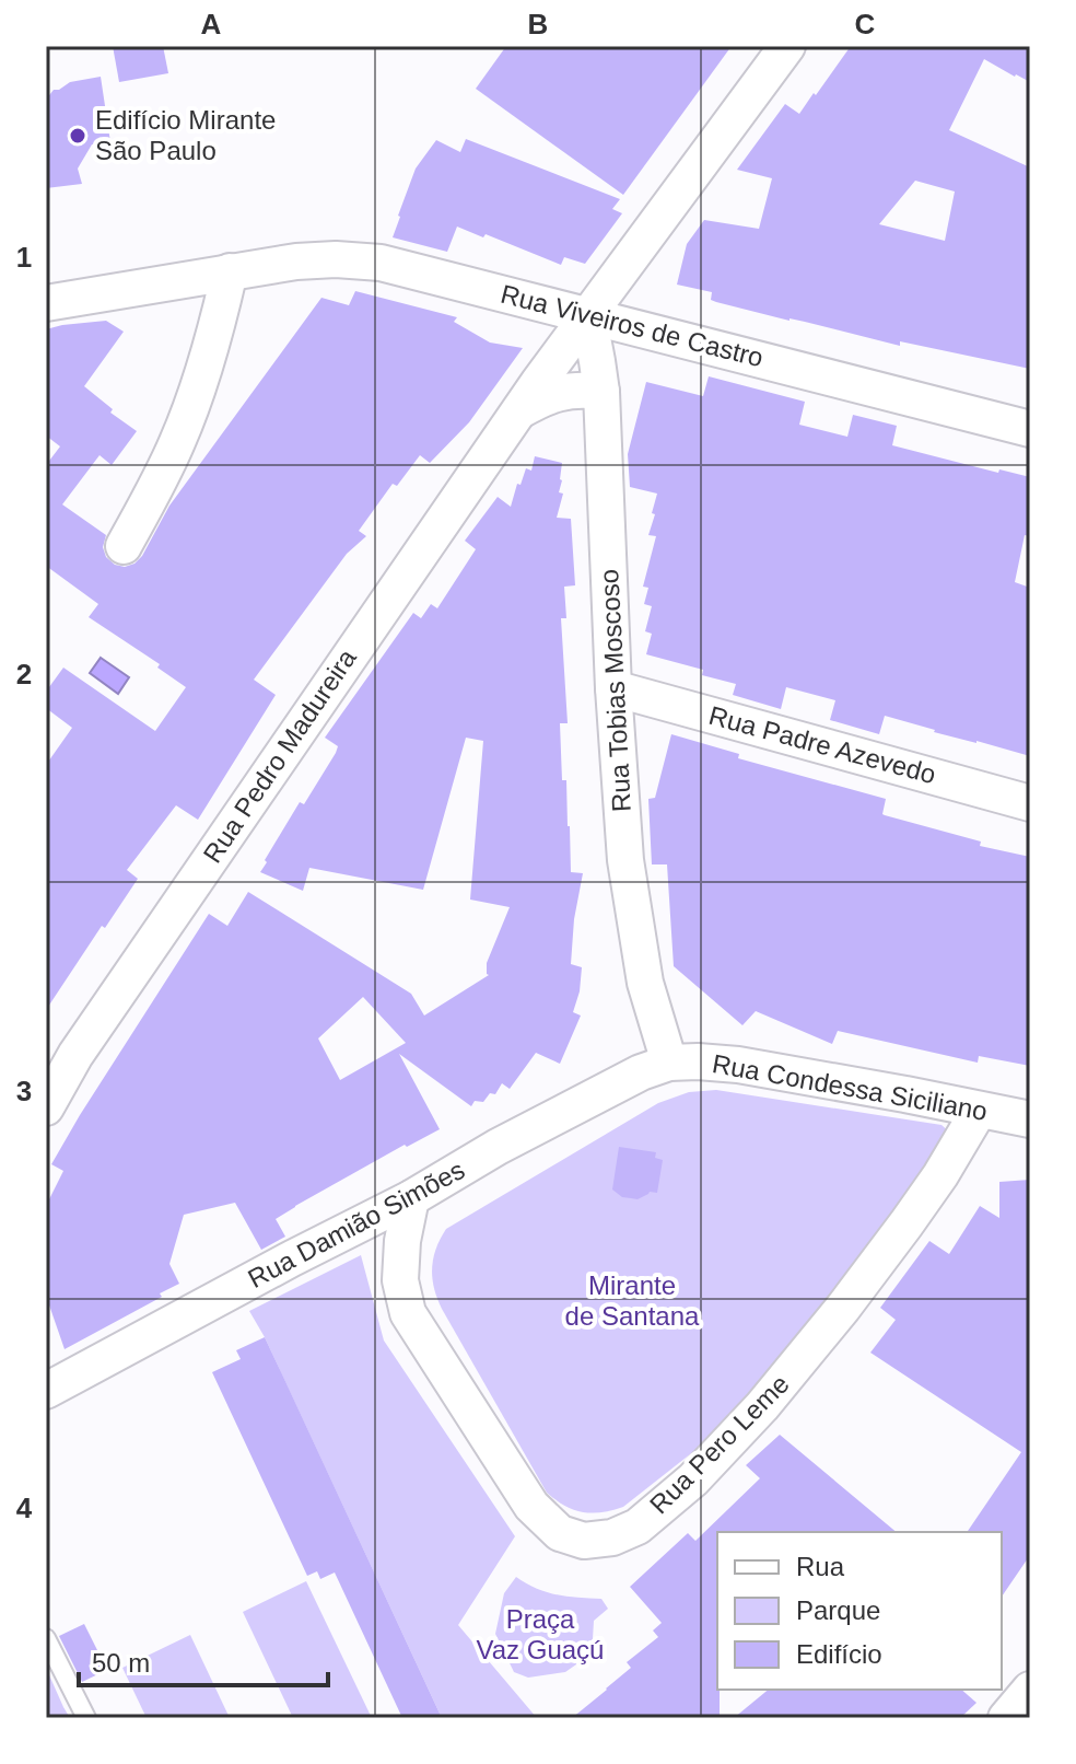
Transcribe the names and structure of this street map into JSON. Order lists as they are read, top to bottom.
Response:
{
  "streets": {
    "street": [
      "Rua Viveiros de Castro",
      "Rua Tobias Moscoso",
      "Rua Padre Azevedo",
      "Rua Pedro Madureira",
      "Rua Condessa Siciliano",
      "Rua Damião Simões",
      "Rua Pero Leme"
    ]
  },
  "crossings": [
    ["Rua Viveiros de Castro", "Rua Tobias Moscoso"],
    ["Rua Viveiros de Castro", "Rua Pedro Madureira"],
    ["Rua Tobias Moscoso", "Rua Padre Azevedo"],
    ["Rua Tobias Moscoso", "Rua Pedro Madureira"],
    ["Rua Tobias Moscoso", "Rua Condessa Siciliano"],
    ["Rua Tobias Moscoso", "Rua Damião Simões"],
    ["Rua Condessa Siciliano", "Rua Damião Simões"],
    ["Rua Condessa Siciliano", "Rua Pero Leme"],
    ["Rua Damião Simões", "Rua Pero Leme"]
  ],
  "parks": ["Mirante de Santana", "Praça Vaz Guaçú"],
  "places": ["Edifício Mirante São Paulo"],
  "legend": ["Rua", "Parque", "Edifício"],
  "scale_bar": "50 m",
  "grid": {
    "columns": ["A", "B", "C"],
    "rows": [
      "1",
      "2",
      "3",
      "4"
    ]
  }
}
